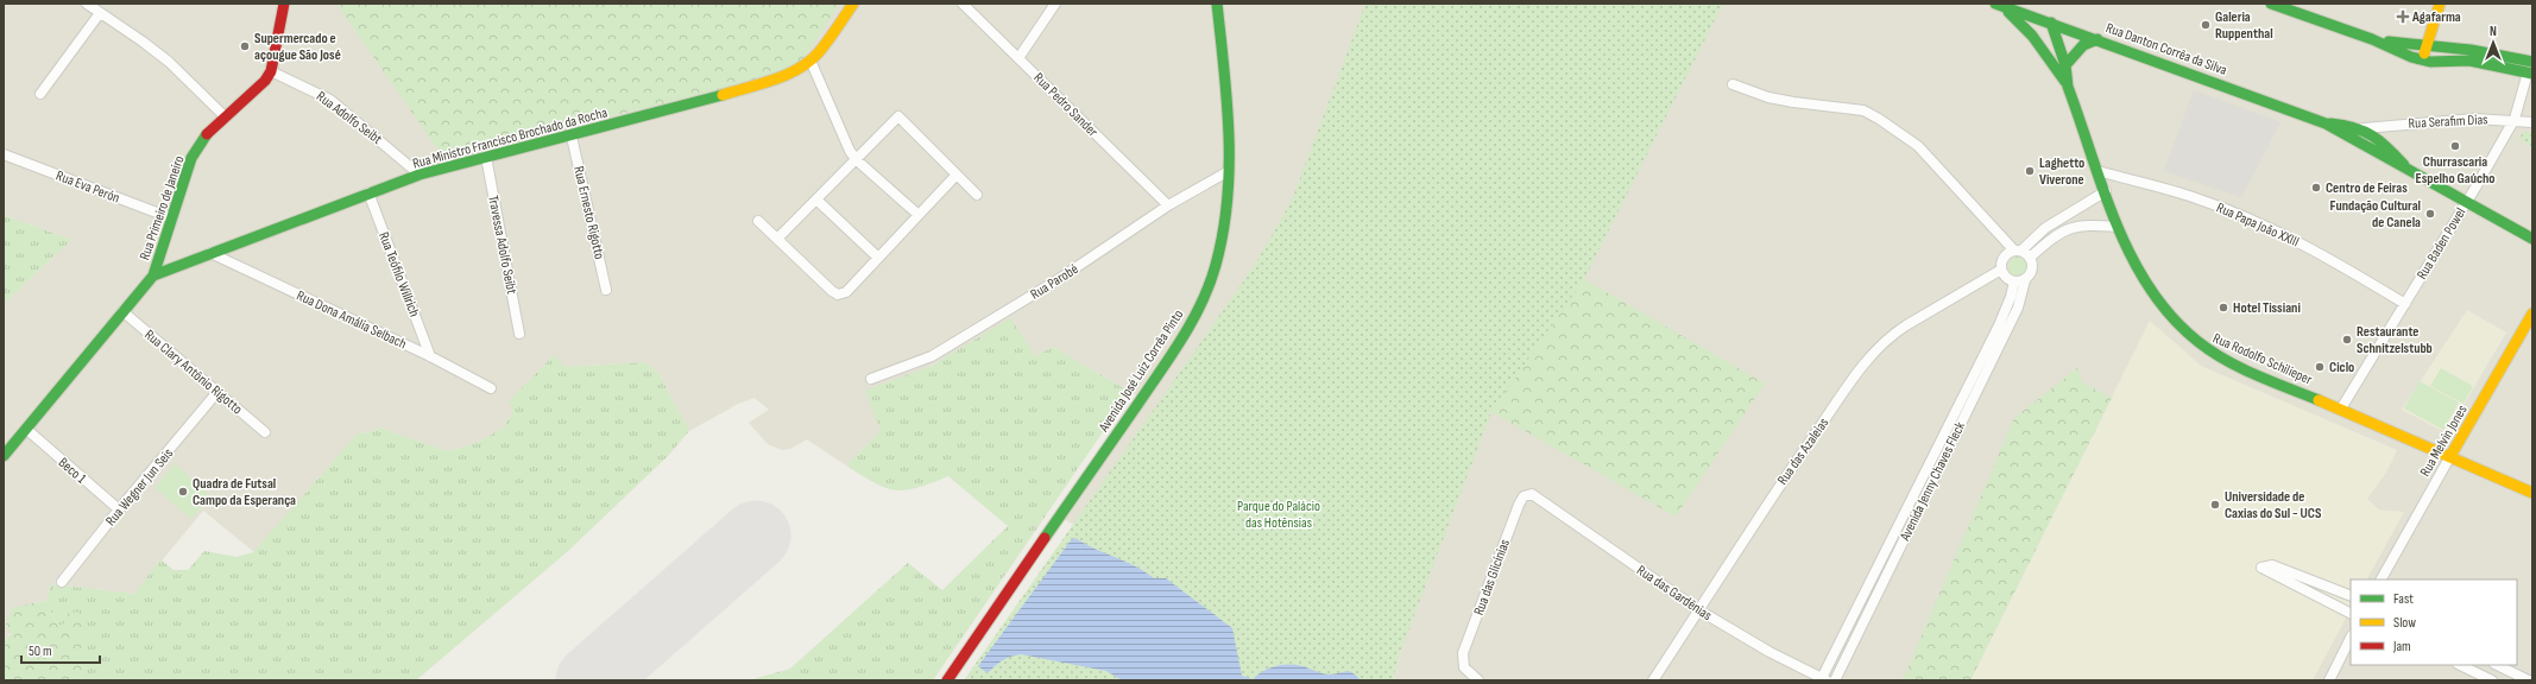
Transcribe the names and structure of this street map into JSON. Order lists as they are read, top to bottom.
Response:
{
  "streets": {
    "street": [
      "Rua Danton Corrêa da Silva",
      "Rua Pedro Sander",
      "Rua Adolfo Seibt",
      "Rua Serafim Dias",
      "Rua Ministro Francisco Brochado da Rocha",
      "Rua Eva Perón",
      "Rua Primeiro de Janeiro",
      "Rua Ernesto Rigotto",
      "Rua Papa João XXIII",
      "Rua Baden Powel",
      "Travessa Adolfo Seibt",
      "Rua Teófilo Willrich",
      "Rua Parobé",
      "Rua Dona Amália Selbach",
      "Rua Rodolfo Schilieper",
      "Avenida José Luiz Corrêa Pinto",
      "Rua Clary Antônio Rigotto",
      "Rua Melvin Jones",
      "Rua das Azaleias",
      "Beco 1",
      "Avenida Jenny Chaves Fleck",
      "Rua Wegner Jun Seis",
      "Rua das Glicínias",
      "Rua das Gardênias"
    ]
  },
  "crossings": [
    ["Rua Danton Corrêa da Silva", "Rua Serafim Dias"],
    ["Rua Danton Corrêa da Silva", "Rua Baden Powel"],
    ["Rua Danton Corrêa da Silva", "Rua Rodolfo Schilieper"],
    ["Rua Pedro Sander", "Rua Parobé"],
    ["Rua Adolfo Seibt", "Rua Ministro Francisco Brochado da Rocha"],
    ["Rua Adolfo Seibt", "Rua Primeiro de Janeiro"],
    ["Rua Serafim Dias", "Rua Baden Powel"],
    ["Rua Ministro Francisco Brochado da Rocha", "Rua Primeiro de Janeiro"],
    ["Rua Ministro Francisco Brochado da Rocha", "Rua Ernesto Rigotto"],
    ["Rua Ministro Francisco Brochado da Rocha", "Travessa Adolfo Seibt"],
    ["Rua Ministro Francisco Brochado da Rocha", "Rua Teófilo Willrich"],
    ["Rua Ministro Francisco Brochado da Rocha", "Rua Dona Amália Selbach"],
    ["Rua Eva Perón", "Rua Primeiro de Janeiro"],
    ["Rua Primeiro de Janeiro", "Rua Clary Antônio Rigotto"],
    ["Rua Primeiro de Janeiro", "Beco 1"],
    ["Rua Papa João XXIII", "Rua Baden Powel"],
    ["Rua Papa João XXIII", "Rua Rodolfo Schilieper"],
    ["Rua Baden Powel", "Rua Rodolfo Schilieper"],
    ["Rua Teófilo Willrich", "Rua Dona Amália Selbach"],
    ["Rua Parobé", "Avenida José Luiz Corrêa Pinto"],
    ["Rua Rodolfo Schilieper", "Rua Melvin Jones"],
    ["Rua Clary Antônio Rigotto", "Rua Wegner Jun Seis"],
    ["Rua das Azaleias", "Avenida Jenny Chaves Fleck"],
    ["Rua das Azaleias", "Rua das Gardênias"],
    ["Beco 1", "Rua Wegner Jun Seis"],
    ["Avenida Jenny Chaves Fleck", "Rua das Gardênias"],
    ["Rua das Glicínias", "Rua das Gardênias"]
  ],
  "parks": ["Parque do Palácio das Hotênsias"],
  "places": {
    "health": ["Agafarma"],
    "other": [
      "Galeria Ruppenthal",
      "Supermercado e açougue São José",
      "Churrascaria Espelho Gaúcho",
      "Laghetto Viverone",
      "Centro de Feiras",
      "Fundação Cultural de Canela",
      "Hotel Tissiani",
      "Restaurante Schnitzelstubb",
      "Ciclo",
      "Quadra de Futsal Campo da Esperança",
      "Universidade de Caxias do Sul - UCS"
    ]
  },
  "legend": ["Fast", "Slow", "Jam"],
  "scale_bar": "50 m",
  "north": "top"
}
